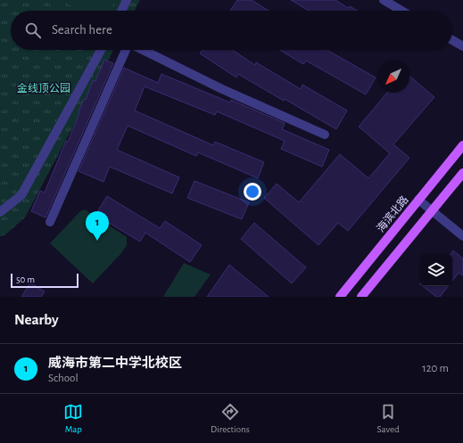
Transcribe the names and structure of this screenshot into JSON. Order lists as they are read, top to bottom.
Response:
{
  "streets": {
    "main road": ["海滨北路"]
  },
  "parks": ["金线顶公园"],
  "scale_bar": "50 m",
  "north": "bottom left",
  "page": {
    "search": "Search here",
    "pins": "1",
    "scale": "50 m",
    "heading": "Nearby",
    "list": [
      {
        "mark": "1",
        "name": "威海市第二中学北校区",
        "note": "School",
        "value": "120 m"
      }
    ],
    "nav": ["Map", "Directions", "Saved"]
  }
}
